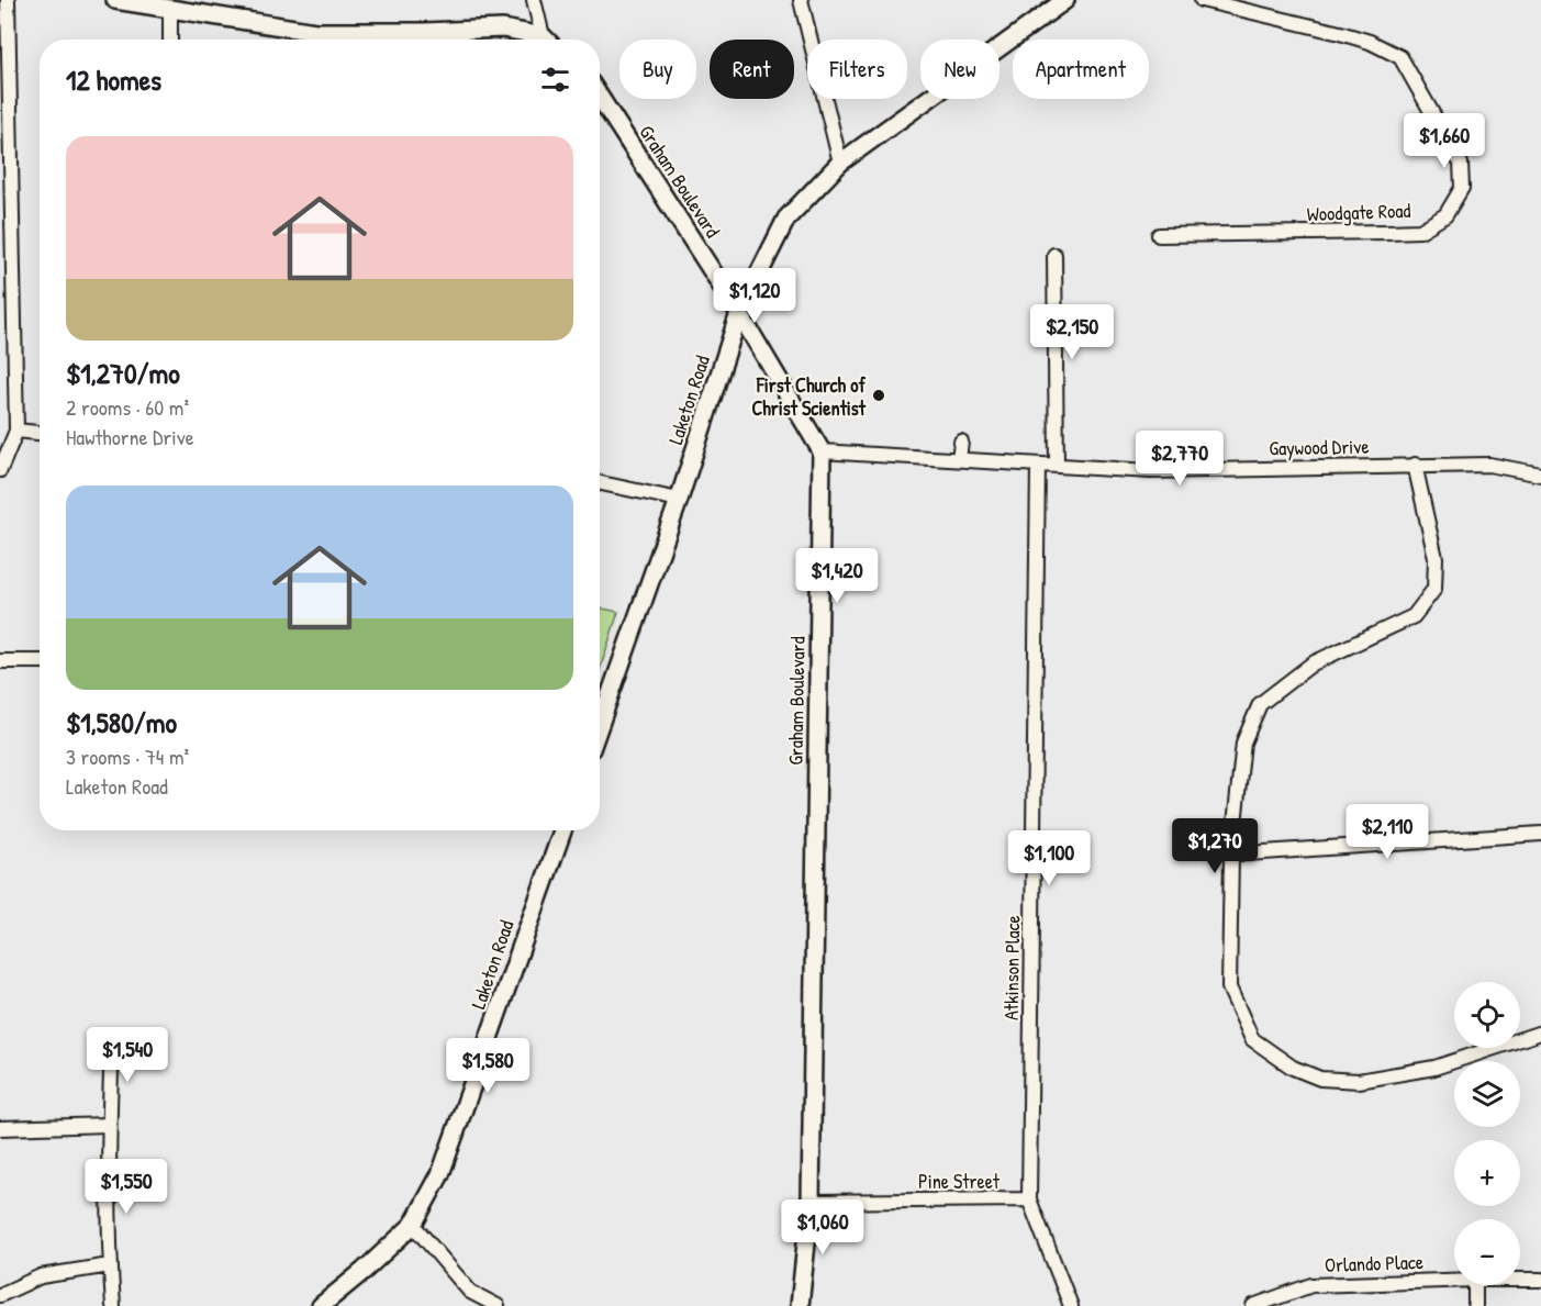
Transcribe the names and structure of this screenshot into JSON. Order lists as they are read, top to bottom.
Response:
{
  "streets": {
    "street": [
      "Graham Boulevard",
      "Woodgate Road",
      "Laketon Road",
      "Gaywood Drive",
      "Atkinson Place",
      "Pine Street",
      "Orlando Place"
    ]
  },
  "crossings": [
    ["Graham Boulevard", "Laketon Road"],
    ["Graham Boulevard", "Gaywood Drive"],
    ["Graham Boulevard", "Pine Street"],
    ["Gaywood Drive", "Atkinson Place"],
    ["Atkinson Place", "Pine Street"]
  ],
  "places": ["First Church of Christ Scientist"],
  "page": {
    "chip": [
      "Buy",
      "Rent",
      "Filters",
      "New",
      "Apartment"
    ],
    "heading": "12 homes",
    "price": [
      "$1,660",
      "$1,120",
      "$2,150",
      "$2,770",
      "$1,420",
      "$2,110",
      "$1,270",
      "$1,100",
      "$1,540",
      "$1,580",
      "$1,550",
      "$1,060"
    ],
    "list": [
      {
        "name": "$1,270/mo",
        "note": "2 rooms · 60 m² · Hawthorne Drive"
      },
      {
        "name": "$1,580/mo",
        "note": "3 rooms · 74 m² · Laketon Road"
      }
    ],
    "map_buttons": ["+", "−"]
  }
}
